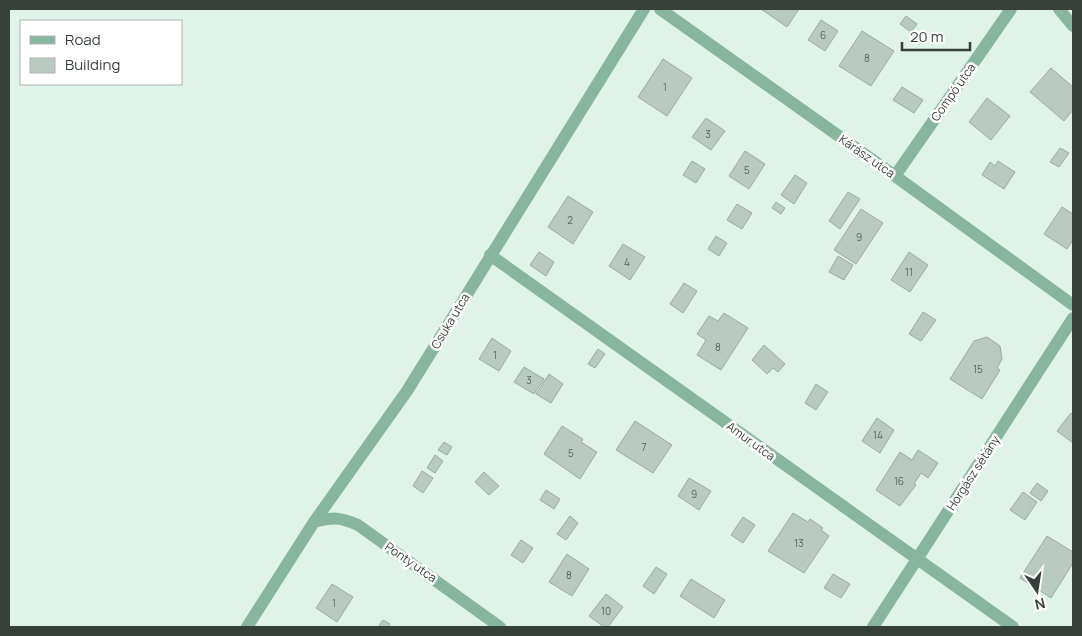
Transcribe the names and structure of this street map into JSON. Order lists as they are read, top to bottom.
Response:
{
  "streets": {
    "street": [
      "Compó utca",
      "Kárász utca",
      "Csuka utca",
      "Amur utca",
      "Horgász sétány",
      "Ponty utca"
    ]
  },
  "crossings": [
    ["Compó utca", "Kárász utca"],
    ["Csuka utca", "Amur utca"],
    ["Csuka utca", "Ponty utca"],
    ["Amur utca", "Horgász sétány"]
  ],
  "house_numbers": [
    "6",
    "8",
    "1",
    "3",
    "5",
    "2",
    "9",
    "4",
    "11",
    "8",
    "1",
    "15",
    "3",
    "14",
    "7",
    "5",
    "16",
    "9",
    "13",
    "8",
    "1",
    "10"
  ],
  "legend": ["Road", "Building"],
  "scale_bar": "20 m",
  "north": "bottom"
}
